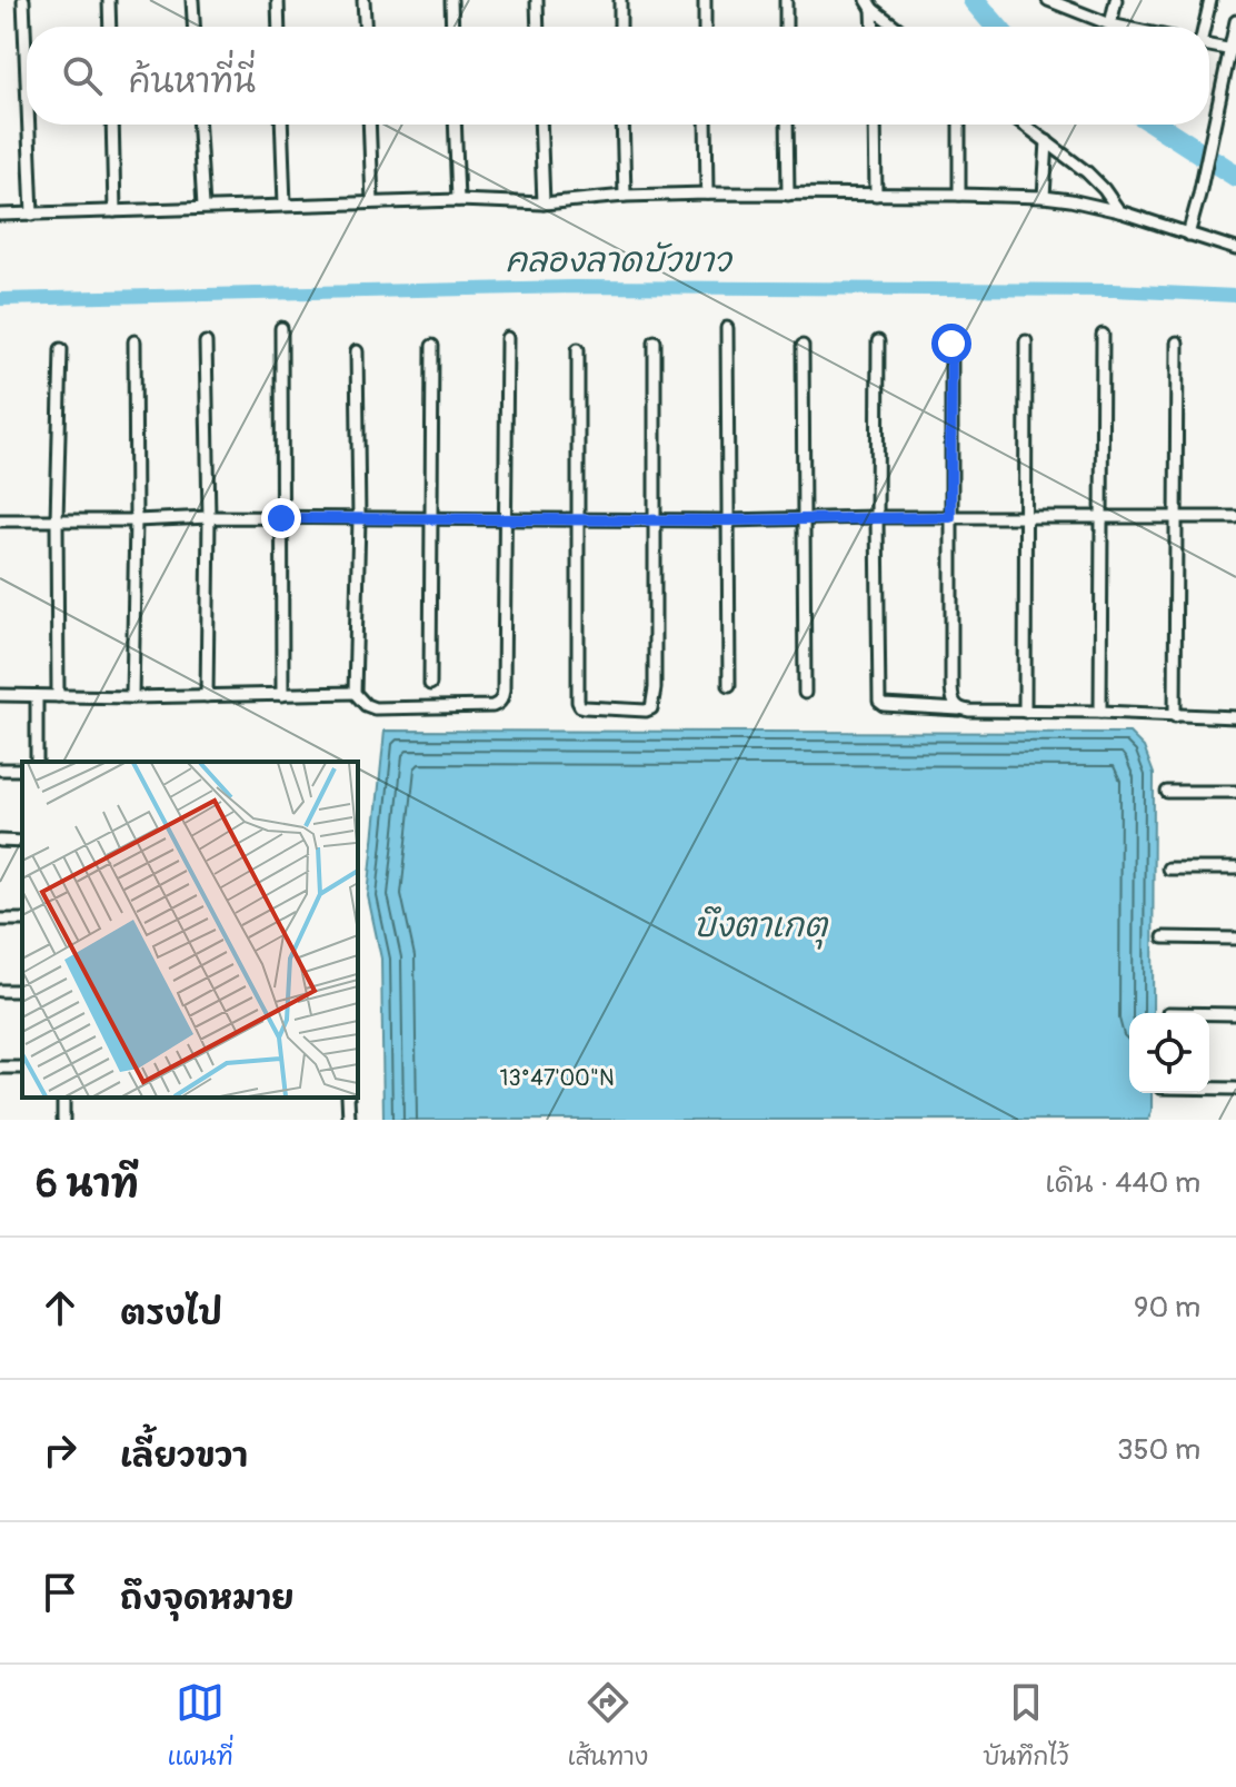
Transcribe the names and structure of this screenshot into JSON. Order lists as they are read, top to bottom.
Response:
{
  "water": ["คลองลาดบัวขาว", "บึงตาเกตุ"],
  "page": {
    "search": "ค้นหาที่นี่",
    "heading": ["6 นาที", "เดิน · 440 m"],
    "list": [
      ["ตรงไป", "90 m"],
      ["เลี้ยวขวา", "350 m"],
      "ถึงจุดหมาย"
    ],
    "nav": ["แผนที่", "เส้นทาง", "บันทึกไว้"]
  },
  "coordinates": ["13°47'00\"N"]
}
